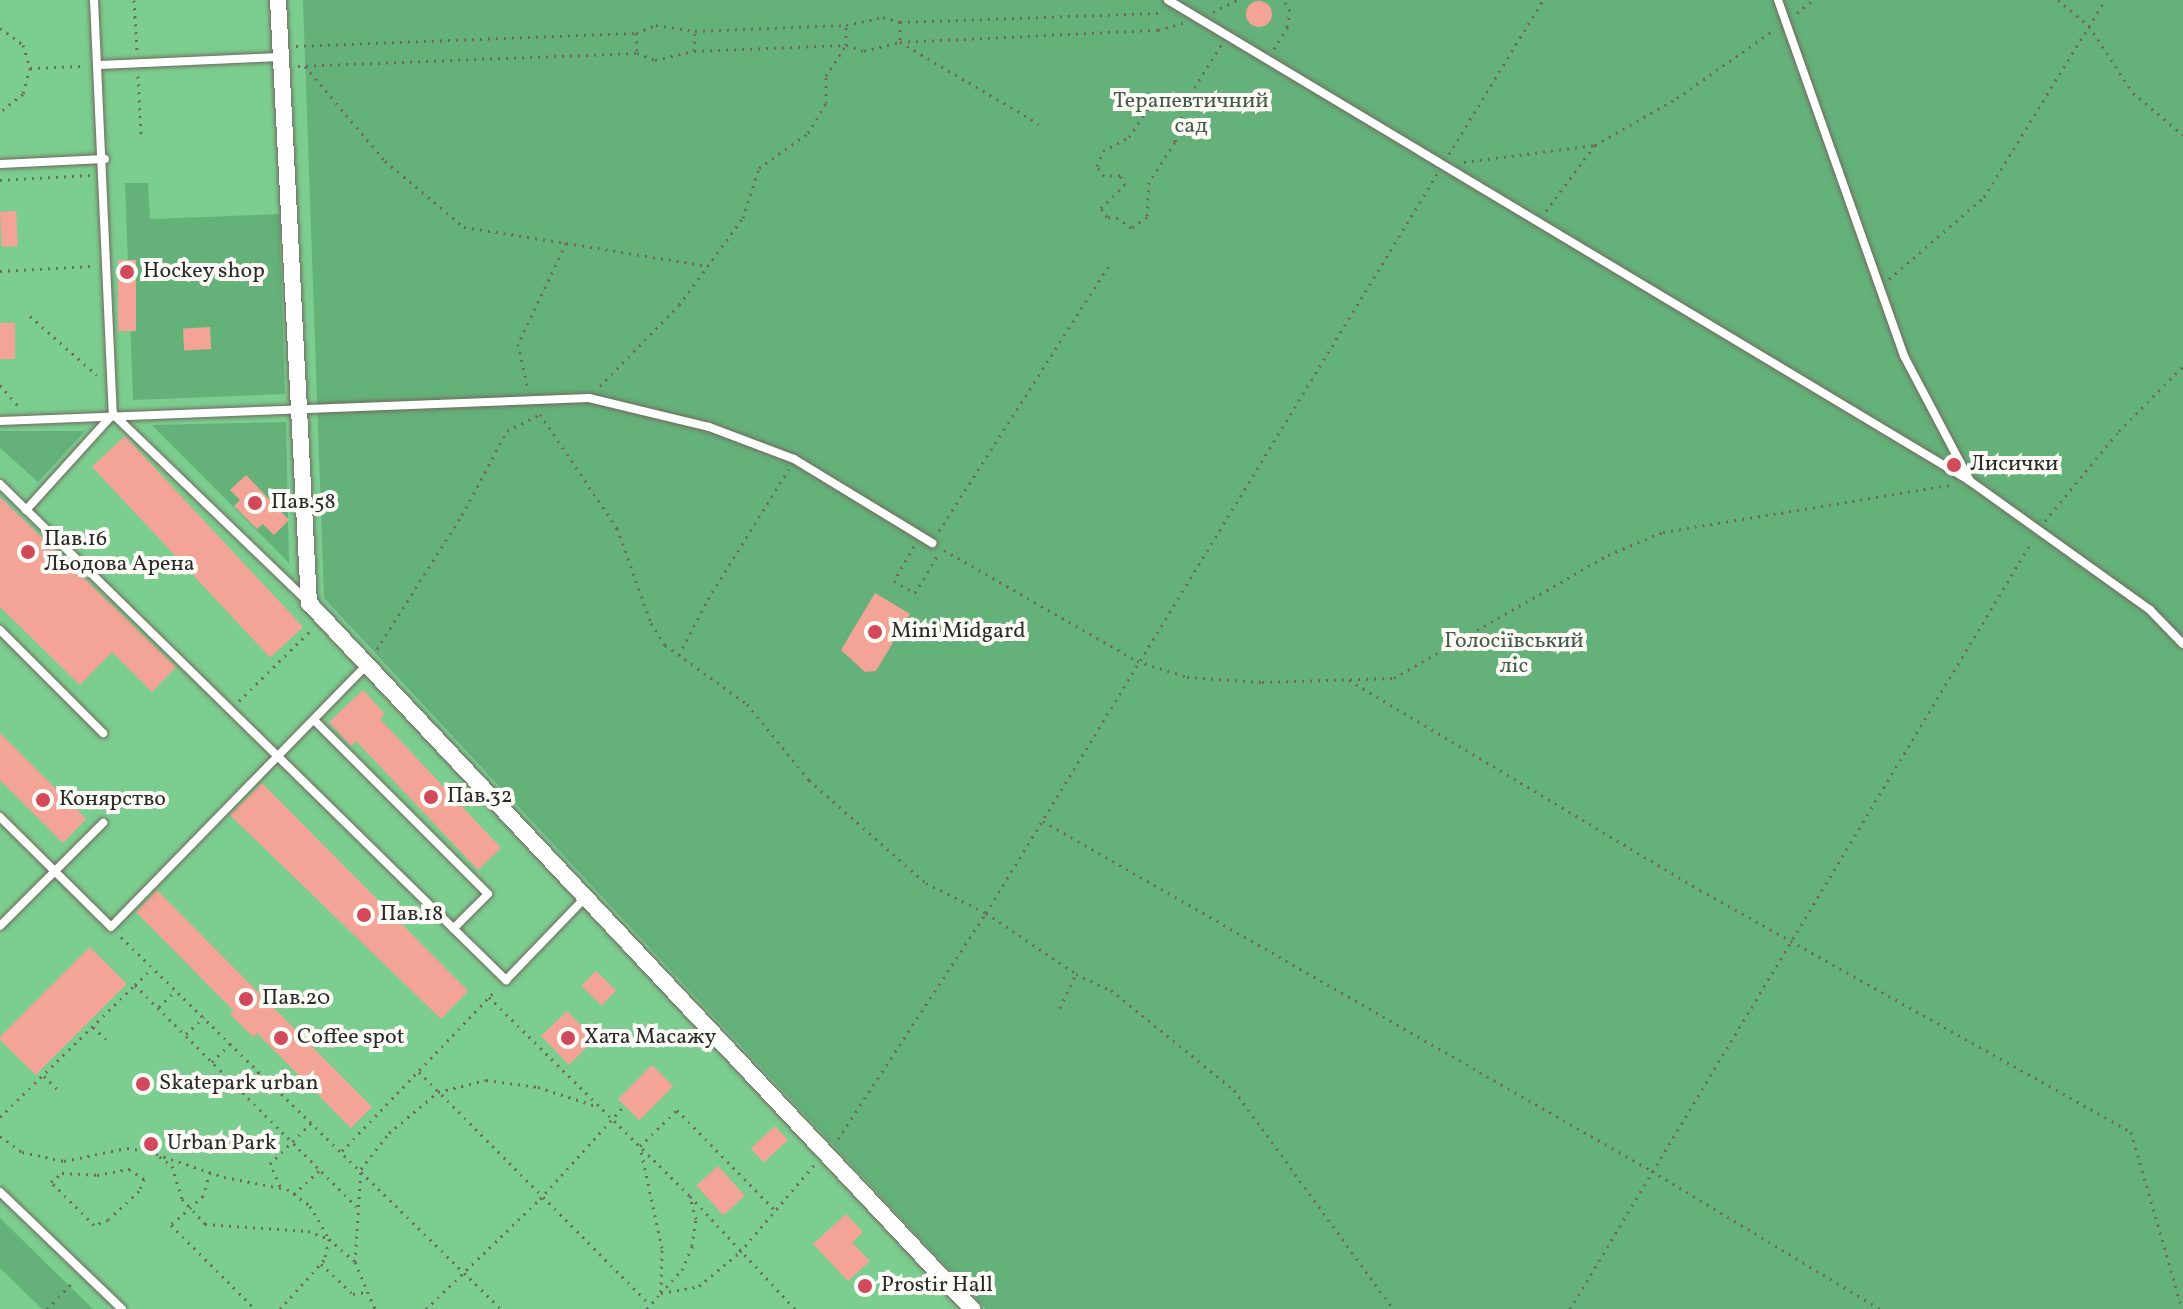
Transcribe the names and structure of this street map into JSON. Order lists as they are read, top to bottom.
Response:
{
  "parks": ["Терапевтичний сад", "Голосіївський ліс"],
  "places": [
    "Hockey shop",
    "Лисички",
    "Пав.58",
    "Пав.16 Льодова Арена",
    "Mini Midgard",
    "Пав.32",
    "Конярство",
    "Пав.18",
    "Пав.20",
    "Coffee spot",
    "Хата Масажу",
    "Skatepark urban",
    "Urban Park",
    "Prostir Hall"
  ]
}
